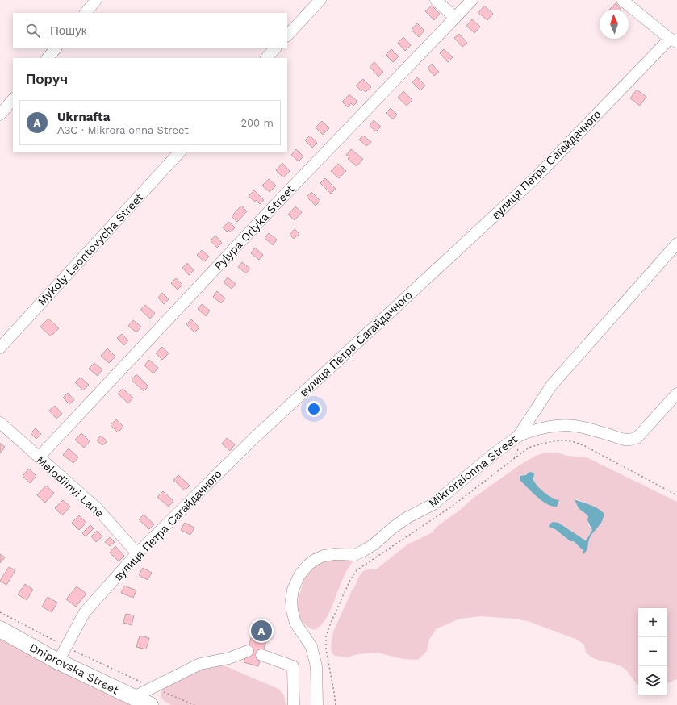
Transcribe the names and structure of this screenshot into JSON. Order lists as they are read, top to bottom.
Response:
{
  "streets": {
    "highway": ["Dniprovska Street"],
    "street": [
      "вулиця Петра Сагайдачного",
      "Pylypa Orlyka Street",
      "Mykoly Leontovycha Street",
      "Mikroraionna Street",
      "Melodiinyi Lane"
    ]
  },
  "crossings": [
    ["вулиця Петра Сагайдачного", "Melodiinyi Lane"],
    ["вулиця Петра Сагайдачного", "Dniprovska Street"],
    ["Pylypa Orlyka Street", "Melodiinyi Lane"]
  ],
  "north": "top",
  "page": {
    "search": "Пошук",
    "heading": "Поруч",
    "list": [
      {
        "mark": "A",
        "name": "Ukrnafta",
        "note": "АЗС · Mikroraionna Street",
        "value": "200 m"
      }
    ],
    "map_buttons": ["+", "−"],
    "pins": "A"
  }
}
